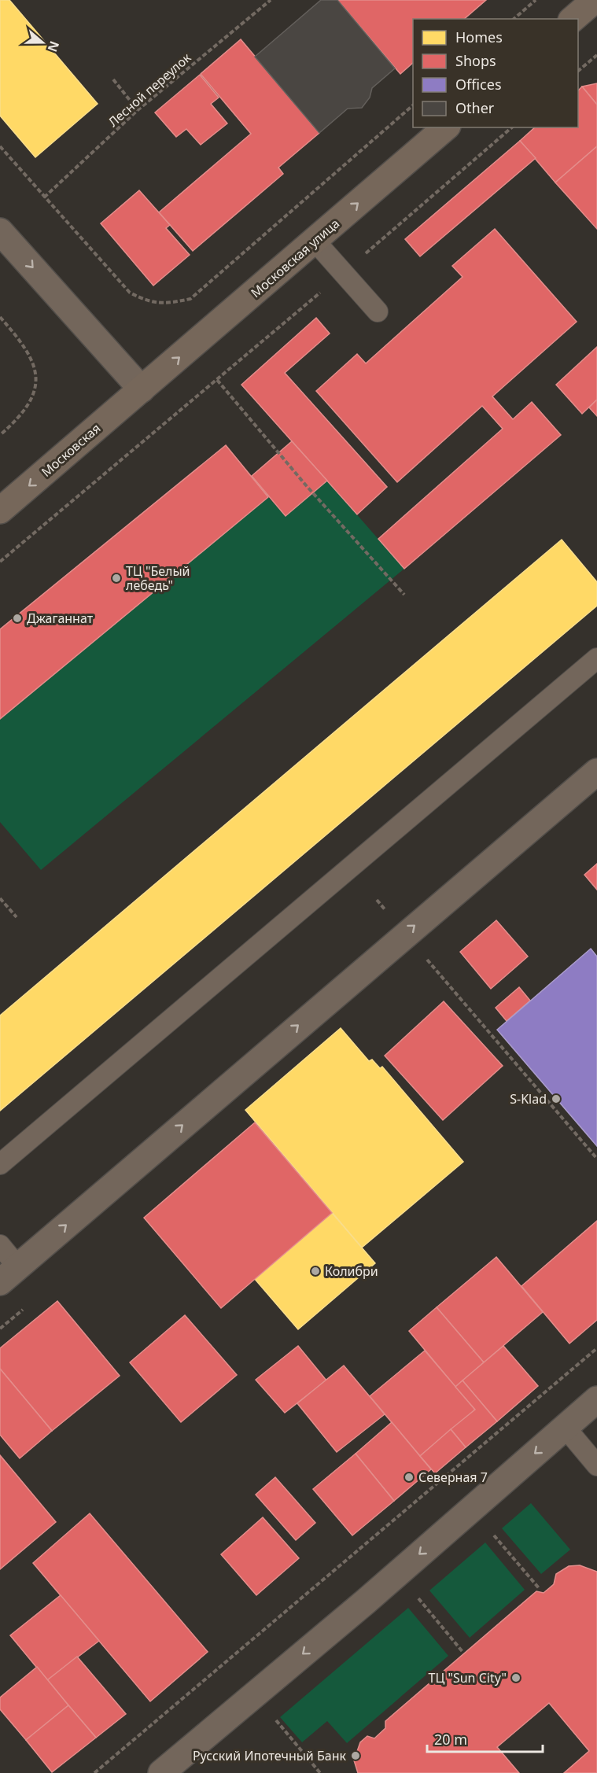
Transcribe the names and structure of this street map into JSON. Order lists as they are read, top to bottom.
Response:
{
  "streets": {
    "main road": ["Московская улица", "Московская"],
    "path": ["Лесной переулок"]
  },
  "crossings": [
    ["Московская улица", "Московская"]
  ],
  "one_way": ["Московская улица", "Московская"],
  "places": [
    "ТЦ \"Белый лебедь\"",
    "Джаганнат",
    "S-Klad",
    "Колибри",
    "Северная 7",
    "ТЦ \"Sun City\"",
    "Русский Ипотечный Банк"
  ],
  "legend": [
    "Homes",
    "Shops",
    "Offices",
    "Other"
  ],
  "scale_bar": "20 m",
  "north": "right"
}
